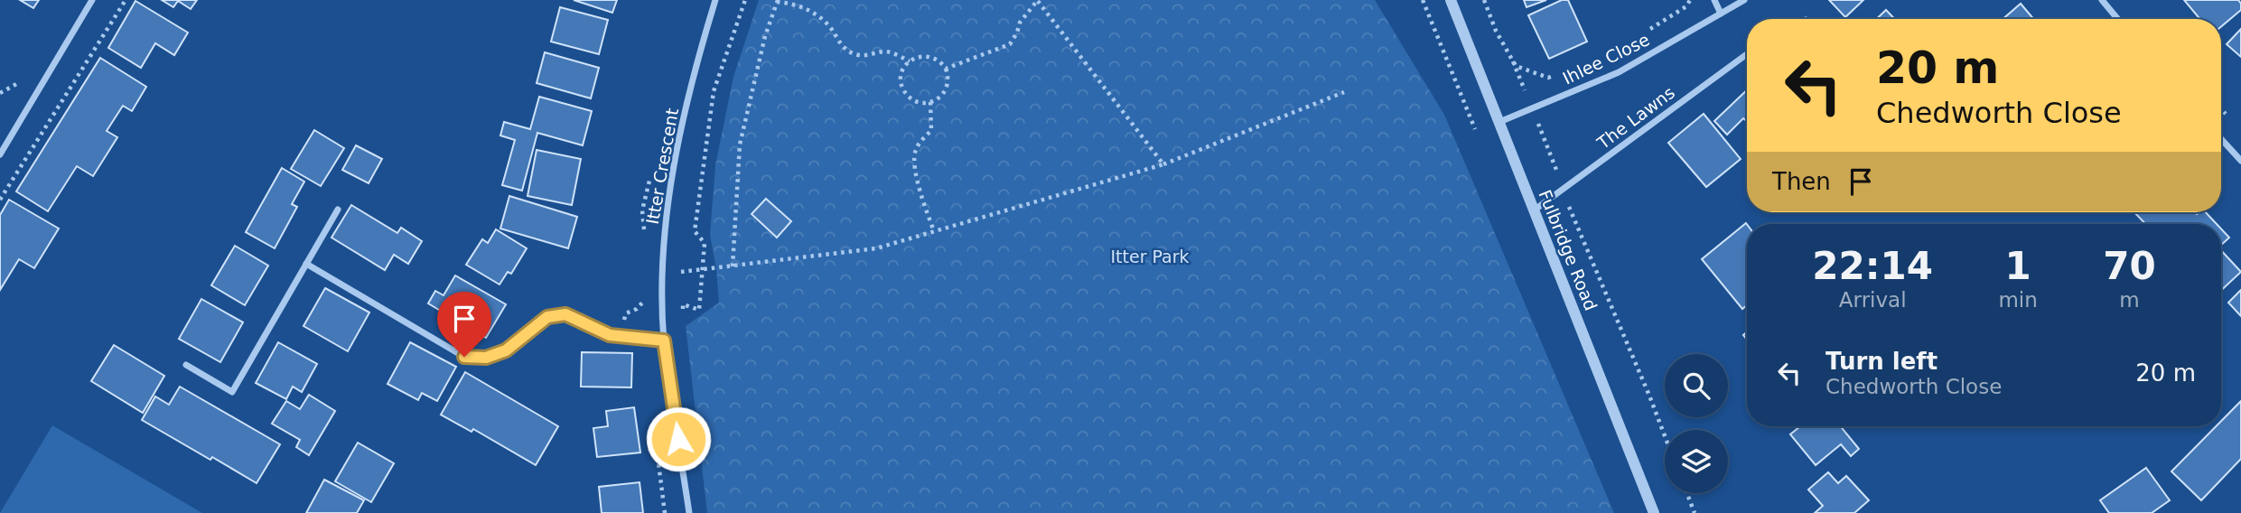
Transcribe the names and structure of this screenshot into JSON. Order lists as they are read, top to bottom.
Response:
{
  "streets": {
    "street": [
      "Ihlee Close",
      "The Lawns",
      "Itter Crescent",
      "Fulbridge Road"
    ]
  },
  "crossings": [
    ["Ihlee Close", "Fulbridge Road"],
    ["The Lawns", "Fulbridge Road"]
  ],
  "parks": ["Itter Park"],
  "page": {
    "turn": ["20 m", "Chedworth Close"],
    "then": "Then",
    "eta": [
      "22:14",
      "Arrival",
      "1",
      "min",
      "70",
      "m"
    ],
    "list": [
      {
        "name": "Turn left",
        "note": "Chedworth Close",
        "value": "20 m"
      }
    ]
  }
}
